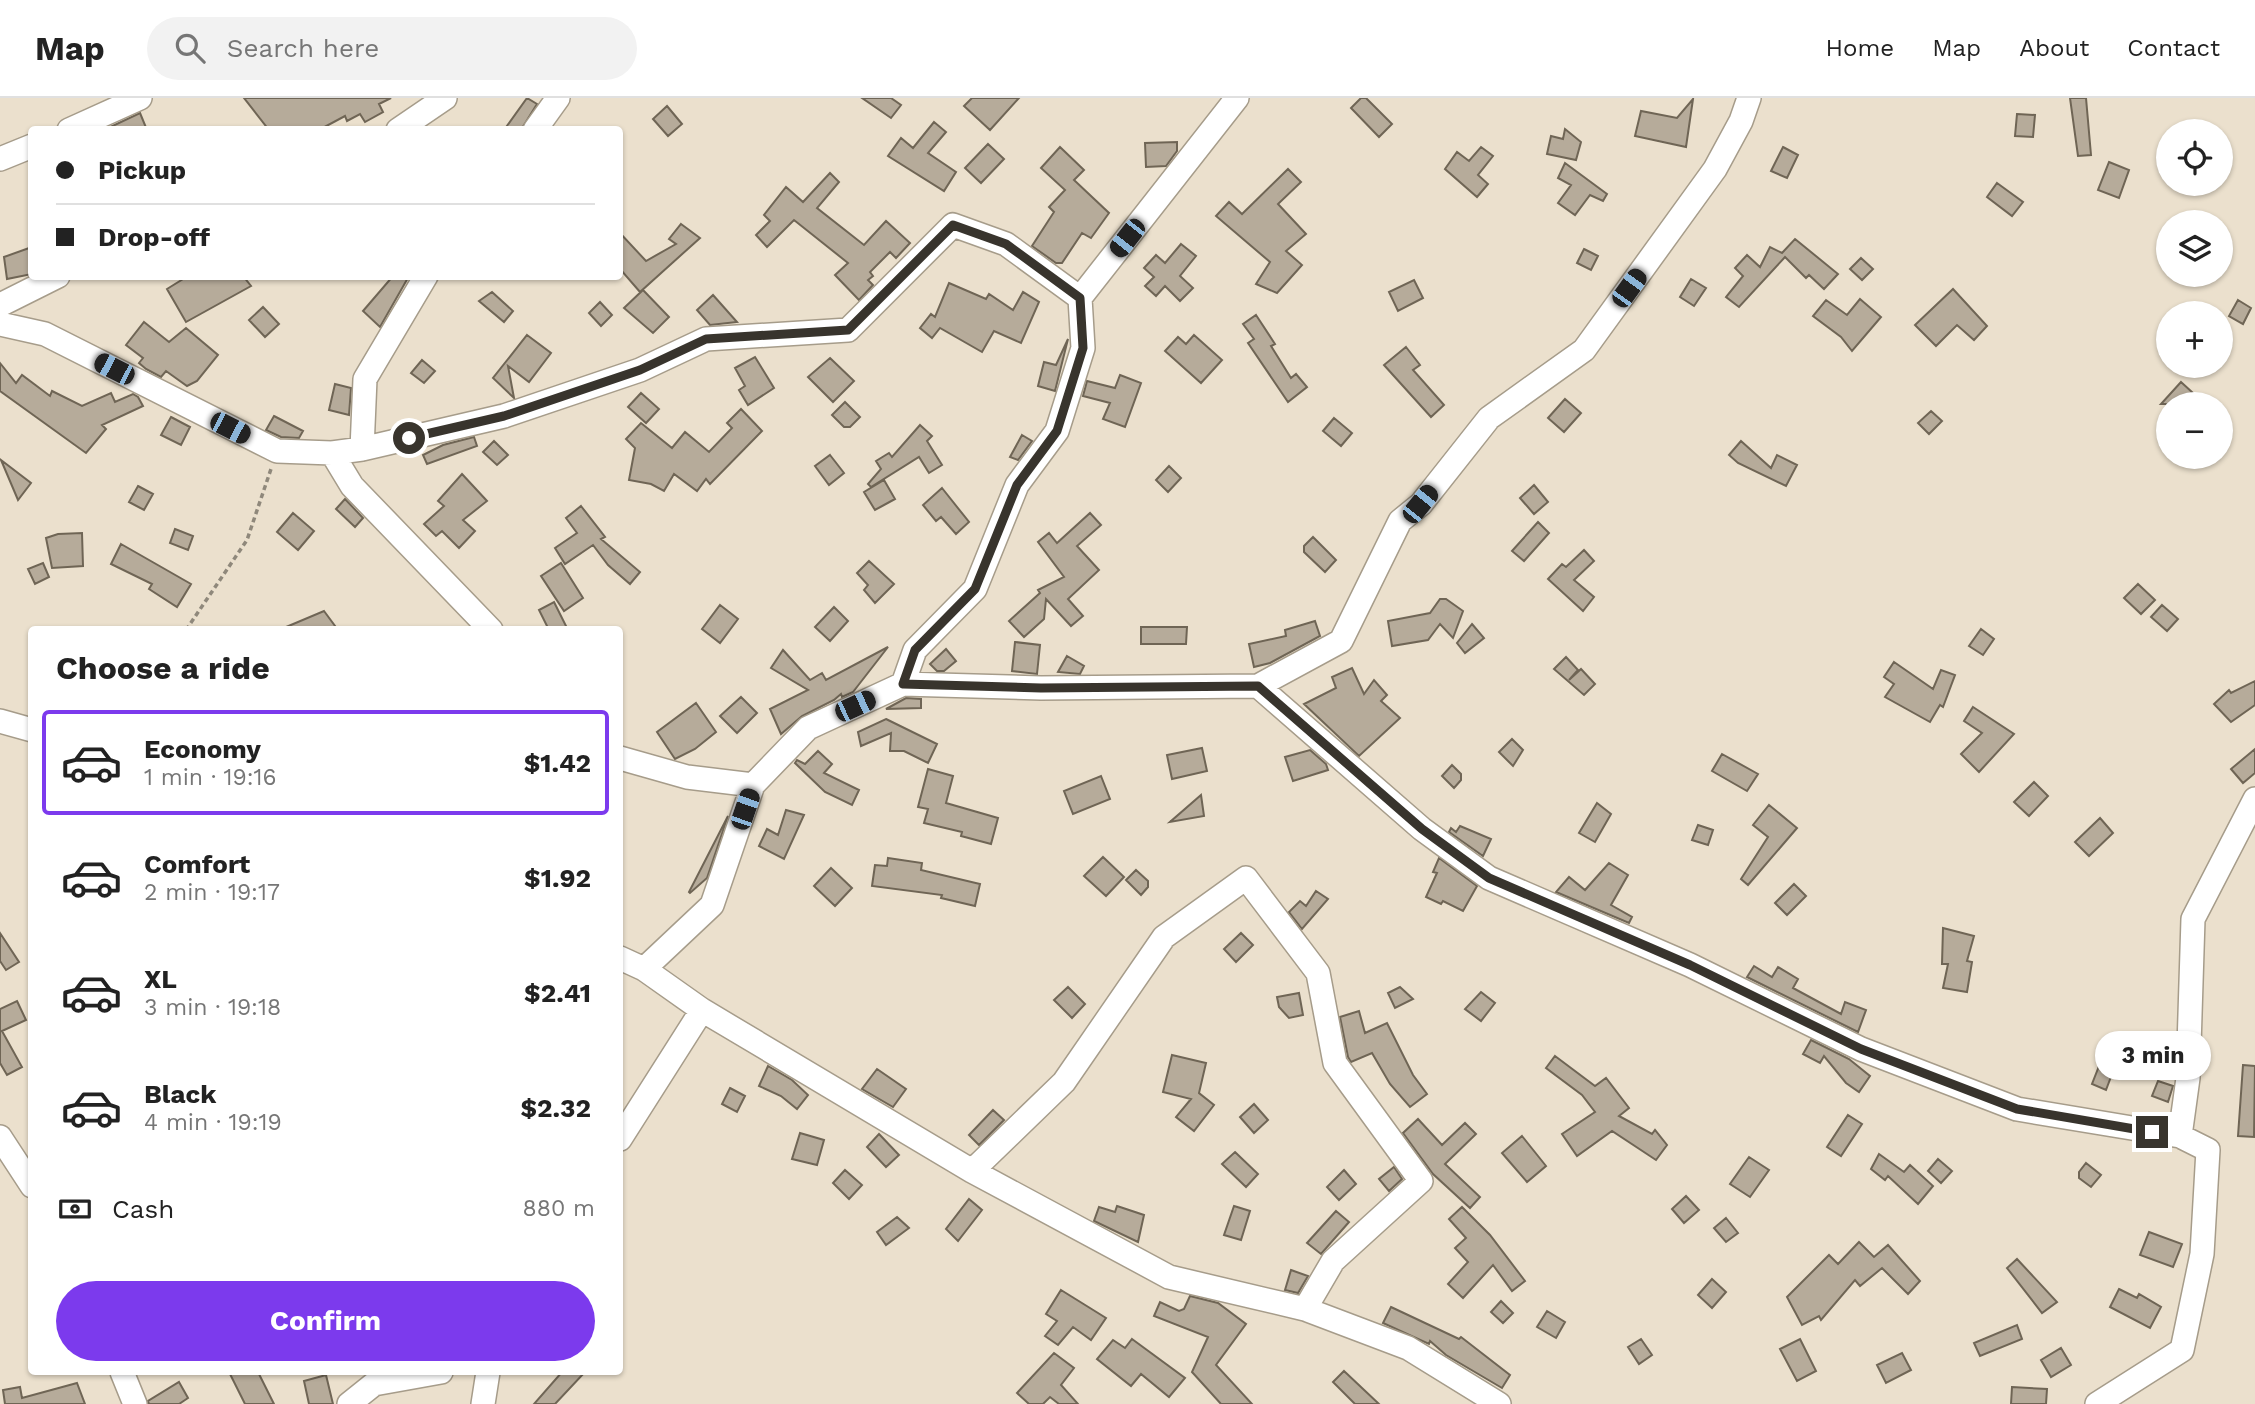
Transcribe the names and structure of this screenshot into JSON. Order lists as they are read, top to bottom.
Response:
{
  "page": {
    "header": "Map",
    "search": "Search here",
    "nav": [
      "Home",
      "Map",
      "About",
      "Contact"
    ],
    "map_buttons": ["+", "−"],
    "banner": ["Pickup", "Drop-off"],
    "heading": "Choose a ride",
    "list": [
      {
        "name": "Economy",
        "note": "1 min · 19:16",
        "value": "$1.42"
      },
      {
        "name": "Comfort",
        "note": "2 min · 19:17",
        "value": "$1.92"
      },
      {
        "name": "XL",
        "note": "3 min · 19:18",
        "value": "$2.41"
      },
      {
        "name": "Black",
        "note": "4 min · 19:19",
        "value": "$2.32"
      }
    ],
    "bubble": "3 min",
    "pay": ["Cash", "880 m"],
    "buttons": "Confirm"
  }
}
